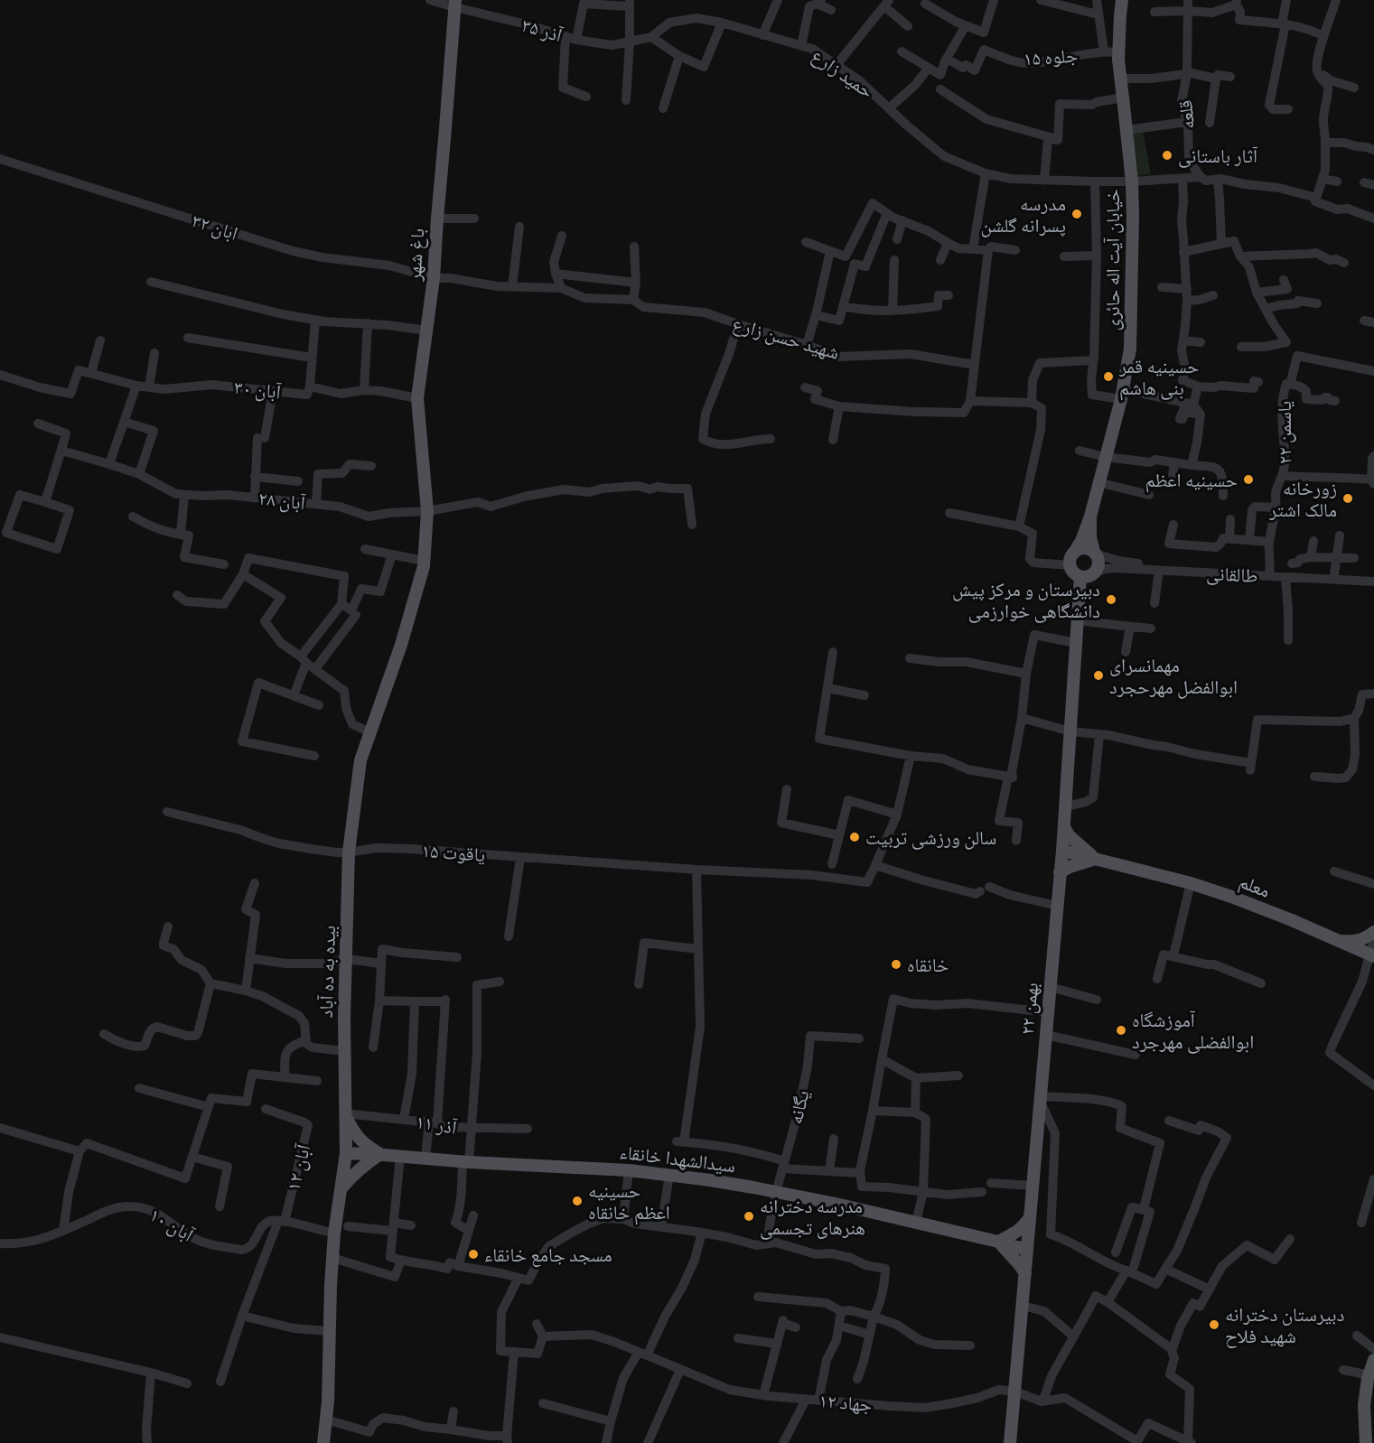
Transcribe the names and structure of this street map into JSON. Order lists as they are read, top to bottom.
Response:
{
  "streets": {
    "main road": [
      "باغ شهر",
      "خیابان آیت اله حائری",
      "معلم",
      "بیده به ده آباد",
      "۲۲ بهمن",
      "سیدالشهدا خانقاء"
    ],
    "street": [
      "آذر ۳۵",
      "جلوه ۱۵",
      "حمید زارع",
      "قلعه",
      "ابان ۳۲",
      "شهید حسن زارع",
      "آبان ۳۰",
      "یاسمن ۲۲",
      "آبان ۲۸",
      "طالقانی",
      "یاقوت ۱۵",
      "یگانه",
      "آذر ۱۱",
      "آبان ۱۲",
      "آبان ۱۰",
      "جهاد ۱۲"
    ]
  },
  "crossings": [
    ["آذر ۳۵", "حمید زارع"],
    ["آذر ۳۵", "باغ شهر"],
    ["جلوه ۱۵", "خیابان آیت اله حائری"],
    ["حمید زارع", "قلعه"],
    ["حمید زارع", "خیابان آیت اله حائری"],
    ["ابان ۳۲", "باغ شهر"],
    ["ابان ۳۲", "شهید حسن زارع"],
    ["باغ شهر", "آبان ۳۰"],
    ["باغ شهر", "آبان ۲۸"],
    ["باغ شهر", "بیده به ده آباد"],
    ["خیابان آیت اله حائری", "طالقانی"],
    ["خیابان آیت اله حائری", "۲۲ بهمن"],
    ["یاسمن ۲۲", "طالقانی"],
    ["آبان ۲۸", "بیده به ده آباد"],
    ["طالقانی", "۲۲ بهمن"],
    ["یاقوت ۱۵", "بیده به ده آباد"],
    ["معلم", "۲۲ بهمن"],
    ["بیده به ده آباد", "آذر ۱۱"],
    ["بیده به ده آباد", "سیدالشهدا خانقاء"],
    ["۲۲ بهمن", "سیدالشهدا خانقاء"],
    ["۲۲ بهمن", "جهاد ۱۲"],
    ["یگانه", "سیدالشهدا خانقاء"],
    ["آبان ۱۲", "آبان ۱۰"]
  ],
  "places": [
    "آثار باستانی",
    "مدرسه پسرانه گلشن",
    "حسینیه قمر بنی هاشم",
    "حسینیه اعظم",
    "زورخانه مالک اشتر",
    "دبیرستان و مرکز پیش دانشگاهی خوارزمی",
    "مهمانسرای ابوالفضل مهرحجرد",
    "سالن ورزشی تربیت",
    "خانقاه",
    "آموزشگاه ابوالفضلی مهرجرد",
    "حسینیه اعظم خانقاه",
    "مدرسه دخترانه هنرهای تجسمی",
    "مسجد جامع خانقاء",
    "دبیرستان دخترانه شهید فلاح"
  ]
}
